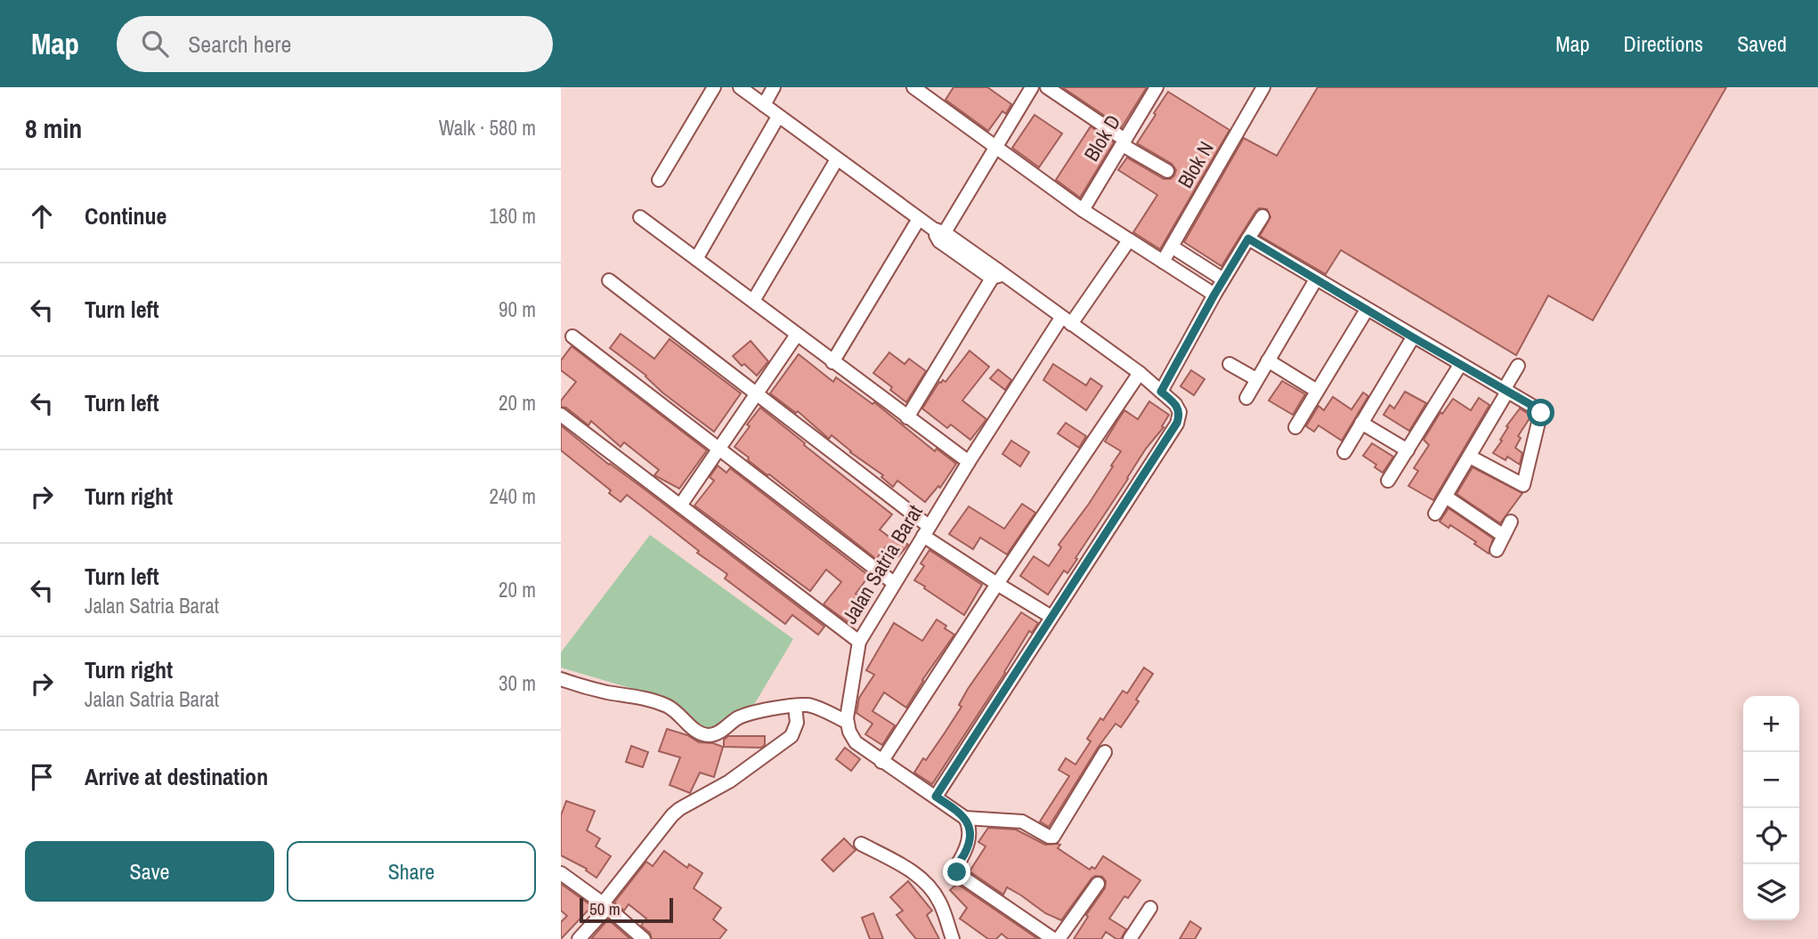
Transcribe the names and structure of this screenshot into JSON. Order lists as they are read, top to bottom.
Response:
{
  "streets": {
    "street": ["Blok D", "Blok N", "Jalan Satria Barat"]
  },
  "scale_bar": "50 m",
  "page": {
    "header": "Map",
    "search": "Search here",
    "nav": ["Map", "Directions", "Saved"],
    "heading": ["8 min", "Walk · 580 m"],
    "list": [
      ["Continue", "180 m"],
      ["Turn left", "90 m"],
      ["Turn left", "20 m"],
      ["Turn right", "240 m"],
      ["Turn left", "Jalan Satria Barat", "20 m"],
      ["Turn right", "Jalan Satria Barat", "30 m"],
      "Arrive at destination"
    ],
    "map_buttons": ["+", "−"],
    "buttons": ["Save", "Share"],
    "scale": "50 m"
  }
}
